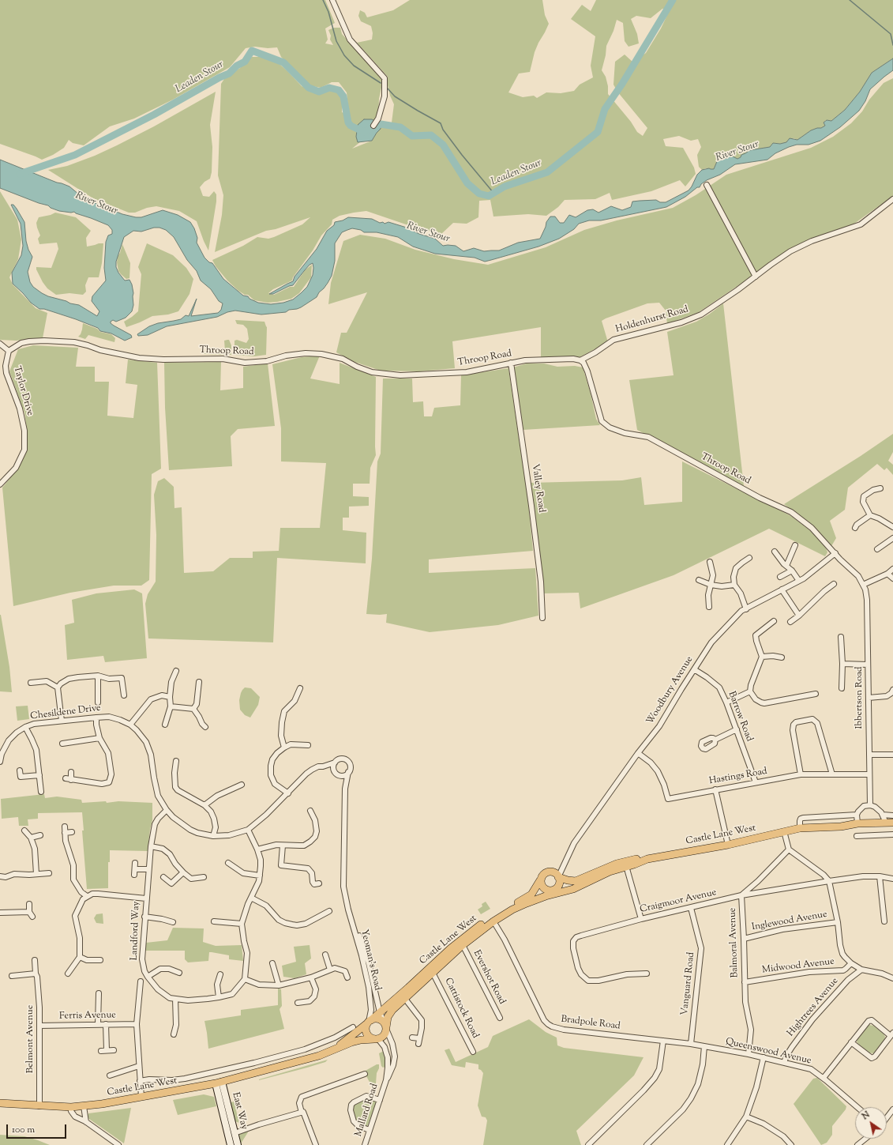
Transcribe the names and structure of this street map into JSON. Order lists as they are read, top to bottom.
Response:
{
  "streets": {
    "main road": ["Castle Lane West"],
    "street": [
      "Holdenhurst Road",
      "Throop Road",
      "Taylor Drive",
      "Valley Road",
      "Woodbury Avenue",
      "Ibbertson Road",
      "Chesildene Drive",
      "Barrow Road",
      "Hastings Road",
      "Craigmoor Avenue",
      "Inglewood Avenue",
      "Landford Way",
      "Balmoral Avenue",
      "Yeoman's Road",
      "Midwood Avenue",
      "Evershot Road",
      "Vanguard Road",
      "Hightrees Avenue",
      "Cattistock Road",
      "Ferris Avenue",
      "Bradpole Road",
      "Belmont Avenue",
      "Queenswood Avenue",
      "Mallard Road",
      "East Way"
    ]
  },
  "crossings": [
    ["Holdenhurst Road", "Throop Road"],
    ["Throop Road", "Taylor Drive"],
    ["Throop Road", "Valley Road"],
    ["Throop Road", "Woodbury Avenue"],
    ["Throop Road", "Ibbertson Road"],
    ["Woodbury Avenue", "Barrow Road"],
    ["Woodbury Avenue", "Hastings Road"],
    ["Woodbury Avenue", "Castle Lane West"],
    ["Ibbertson Road", "Hastings Road"],
    ["Chesildene Drive", "Landford Way"],
    ["Chesildene Drive", "Yeoman's Road"],
    ["Barrow Road", "Hastings Road"],
    ["Castle Lane West", "Yeoman's Road"],
    ["Castle Lane West", "Evershot Road"],
    ["Castle Lane West", "Cattistock Road"],
    ["Castle Lane West", "Bradpole Road"],
    ["Castle Lane West", "Belmont Avenue"],
    ["Castle Lane West", "Mallard Road"],
    ["Castle Lane West", "East Way"],
    ["Craigmoor Avenue", "Balmoral Avenue"],
    ["Craigmoor Avenue", "Vanguard Road"],
    ["Inglewood Avenue", "Balmoral Avenue"],
    ["Balmoral Avenue", "Midwood Avenue"],
    ["Balmoral Avenue", "Queenswood Avenue"],
    ["Yeoman's Road", "Mallard Road"],
    ["Vanguard Road", "Bradpole Road"],
    ["Vanguard Road", "Queenswood Avenue"],
    ["Hightrees Avenue", "Queenswood Avenue"],
    ["Ferris Avenue", "Belmont Avenue"],
    ["Bradpole Road", "Queenswood Avenue"]
  ],
  "water": ["Leaden Stour", "River Stour"],
  "scale_bar": "100 m",
  "north": "top left"
}
